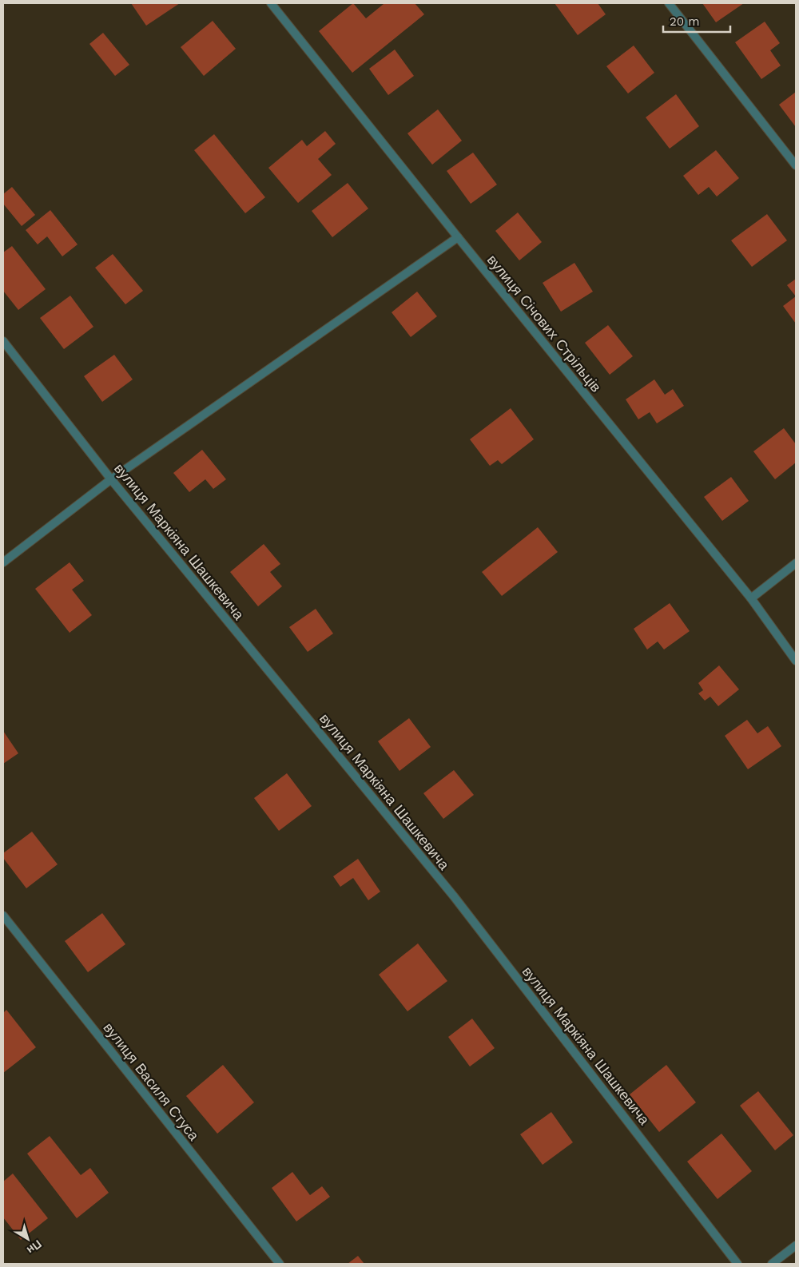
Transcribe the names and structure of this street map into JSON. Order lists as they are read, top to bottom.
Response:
{
  "streets": {
    "street": ["вулиця Січових Стрільців", "вулиця Маркіяна Шашкевича", "вулиця Василя Стуса"]
  },
  "scale_bar": "20 m",
  "north": "bottom right"
}
